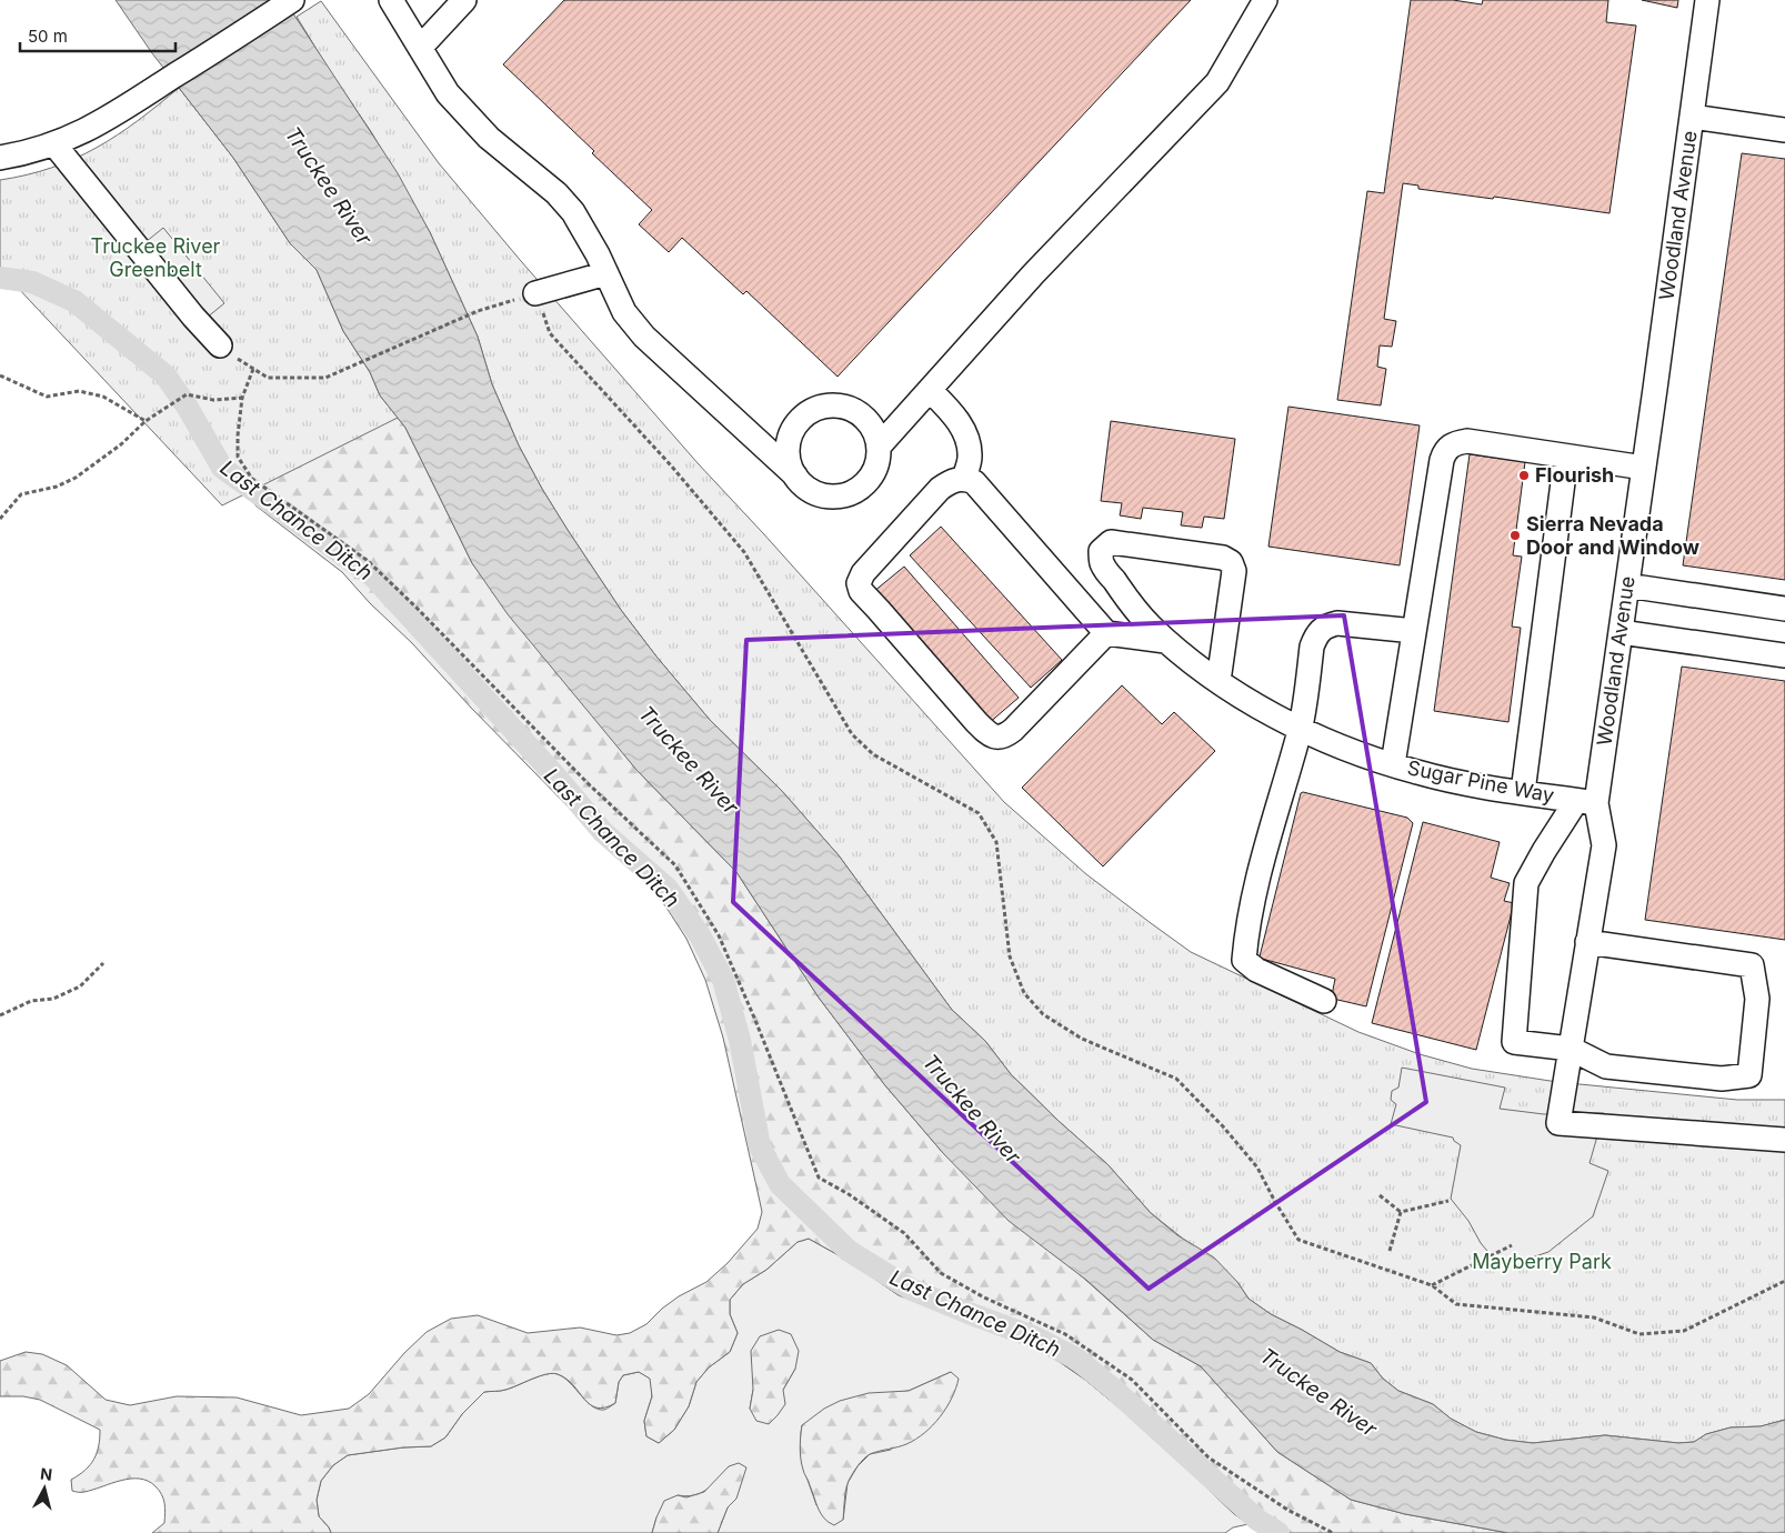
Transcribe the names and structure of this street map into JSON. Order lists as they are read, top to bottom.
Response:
{
  "streets": {
    "street": ["Woodland Avenue", "Sugar Pine Way"]
  },
  "crossings": [
    ["Woodland Avenue", "Sugar Pine Way"]
  ],
  "water": ["Truckee River", "Last Chance Ditch"],
  "parks": ["Truckee River Greenbelt", "Mayberry Park"],
  "places": ["Flourish", "Sierra Nevada Door and Window"],
  "scale_bar": "50 m",
  "north": "top"
}
